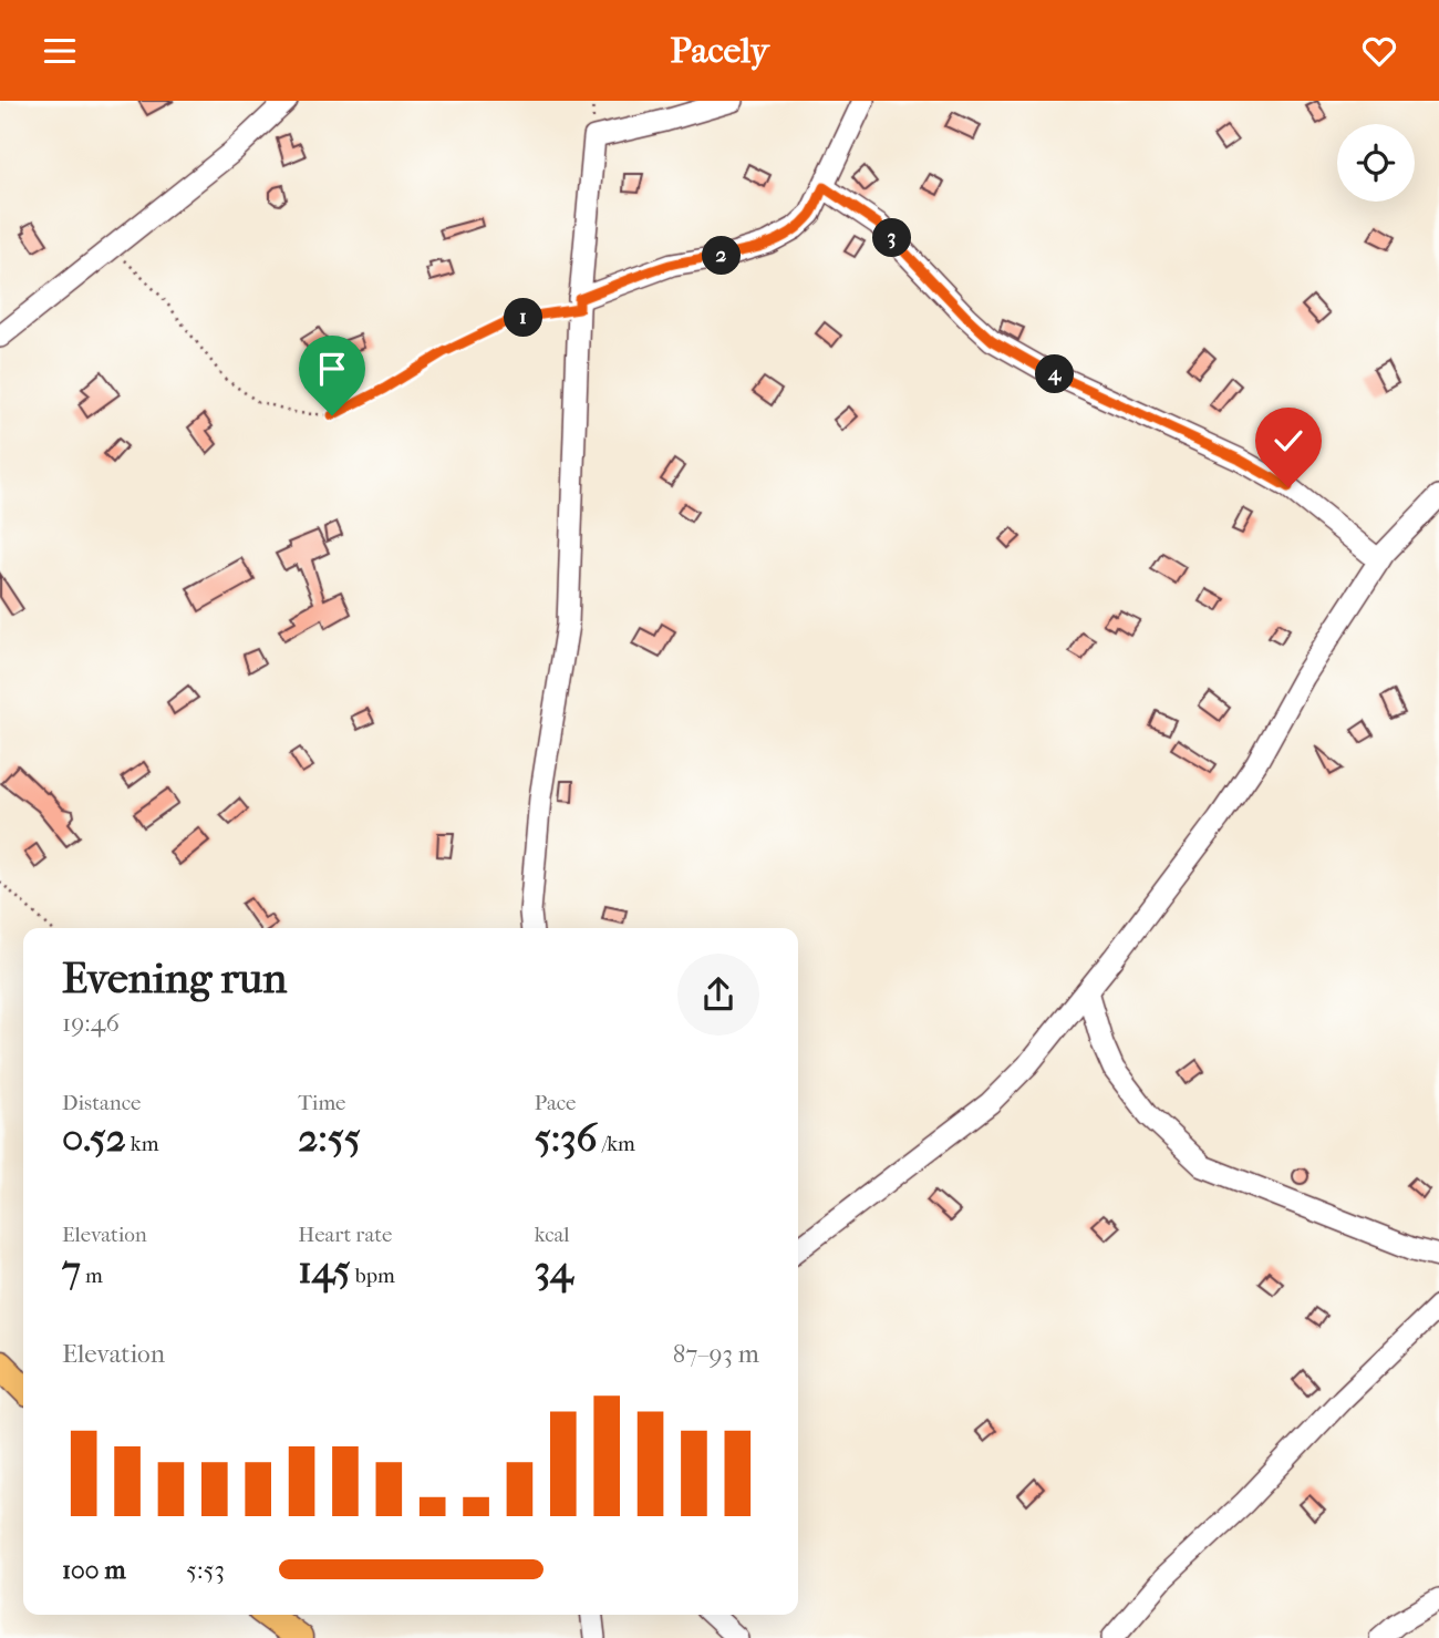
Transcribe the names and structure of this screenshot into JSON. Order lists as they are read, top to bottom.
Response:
{
  "page": {
    "header": "Pacely",
    "pins": [
      "3",
      "2",
      "1",
      "4"
    ],
    "heading": ["Evening run", "19:46"],
    "stats": [
      ["Distance", "0.52 km"],
      ["Time", "2:55"],
      ["Pace", "5:36 /km"],
      ["Elevation", "7 m"],
      ["Heart rate", "145 bpm"],
      ["kcal", "34"]
    ],
    "chart": ["Elevation", "87–93 m"],
    "list": [
      {
        "name": "100 m",
        "note": "5:53"
      }
    ]
  }
}
